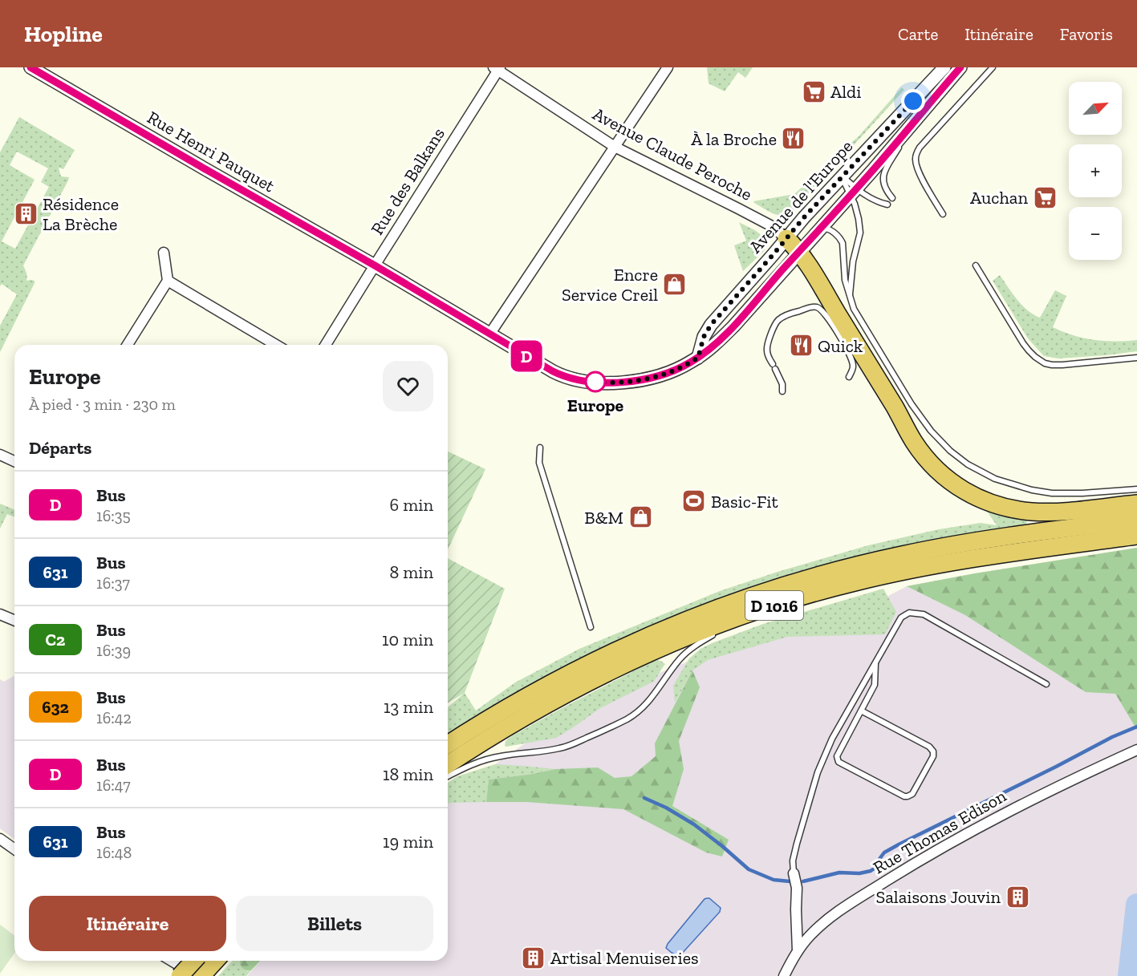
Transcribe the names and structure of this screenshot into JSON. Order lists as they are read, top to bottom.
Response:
{
  "streets": {
    "highway": ["D 1016"],
    "street": [
      "Rue Henri Pauquet",
      "Avenue Claude Peroche",
      "Rue des Balkans",
      "Avenue de l'Europe",
      "Rue Thomas Edison"
    ]
  },
  "crossings": [
    ["Rue Henri Pauquet", "Rue des Balkans"],
    ["Rue Henri Pauquet", "Avenue de l'Europe"],
    ["Avenue Claude Peroche", "Rue des Balkans"],
    ["Avenue Claude Peroche", "Avenue de l'Europe"],
    ["Rue des Balkans", "Avenue de l'Europe"]
  ],
  "places": {
    "supermarket": ["Aldi", "Auchan"],
    "restaurant": ["À la Broche", "Quick"],
    "building": ["Résidence La Brèche", "Salaisons Jouvin", "Artisal Menuiseries"],
    "shop": ["Encre Service Creil", "B&M"],
    "other": ["Europe"],
    "sports": ["Basic-Fit"]
  },
  "lines": ["bus line D"],
  "north": "top right",
  "page": {
    "header": "Hopline",
    "nav": ["Carte", "Itinéraire", "Favoris"],
    "on_map": "D",
    "map_buttons": ["+", "−"],
    "heading": [
      ["Europe", "À pied · 3 min · 230 m"],
      "Départs"
    ],
    "list": [
      {
        "mark": "D",
        "name": "Bus",
        "note": "16:35",
        "value": "6 min"
      },
      {
        "mark": "631",
        "name": "Bus",
        "note": "16:37",
        "value": "8 min"
      },
      {
        "mark": "C2",
        "name": "Bus",
        "note": "16:39",
        "value": "10 min"
      },
      {
        "mark": "632",
        "name": "Bus",
        "note": "16:42",
        "value": "13 min"
      },
      {
        "mark": "D",
        "name": "Bus",
        "note": "16:47",
        "value": "18 min"
      },
      {
        "mark": "631",
        "name": "Bus",
        "note": "16:48",
        "value": "19 min"
      }
    ],
    "buttons": ["Itinéraire", "Billets"]
  }
}
